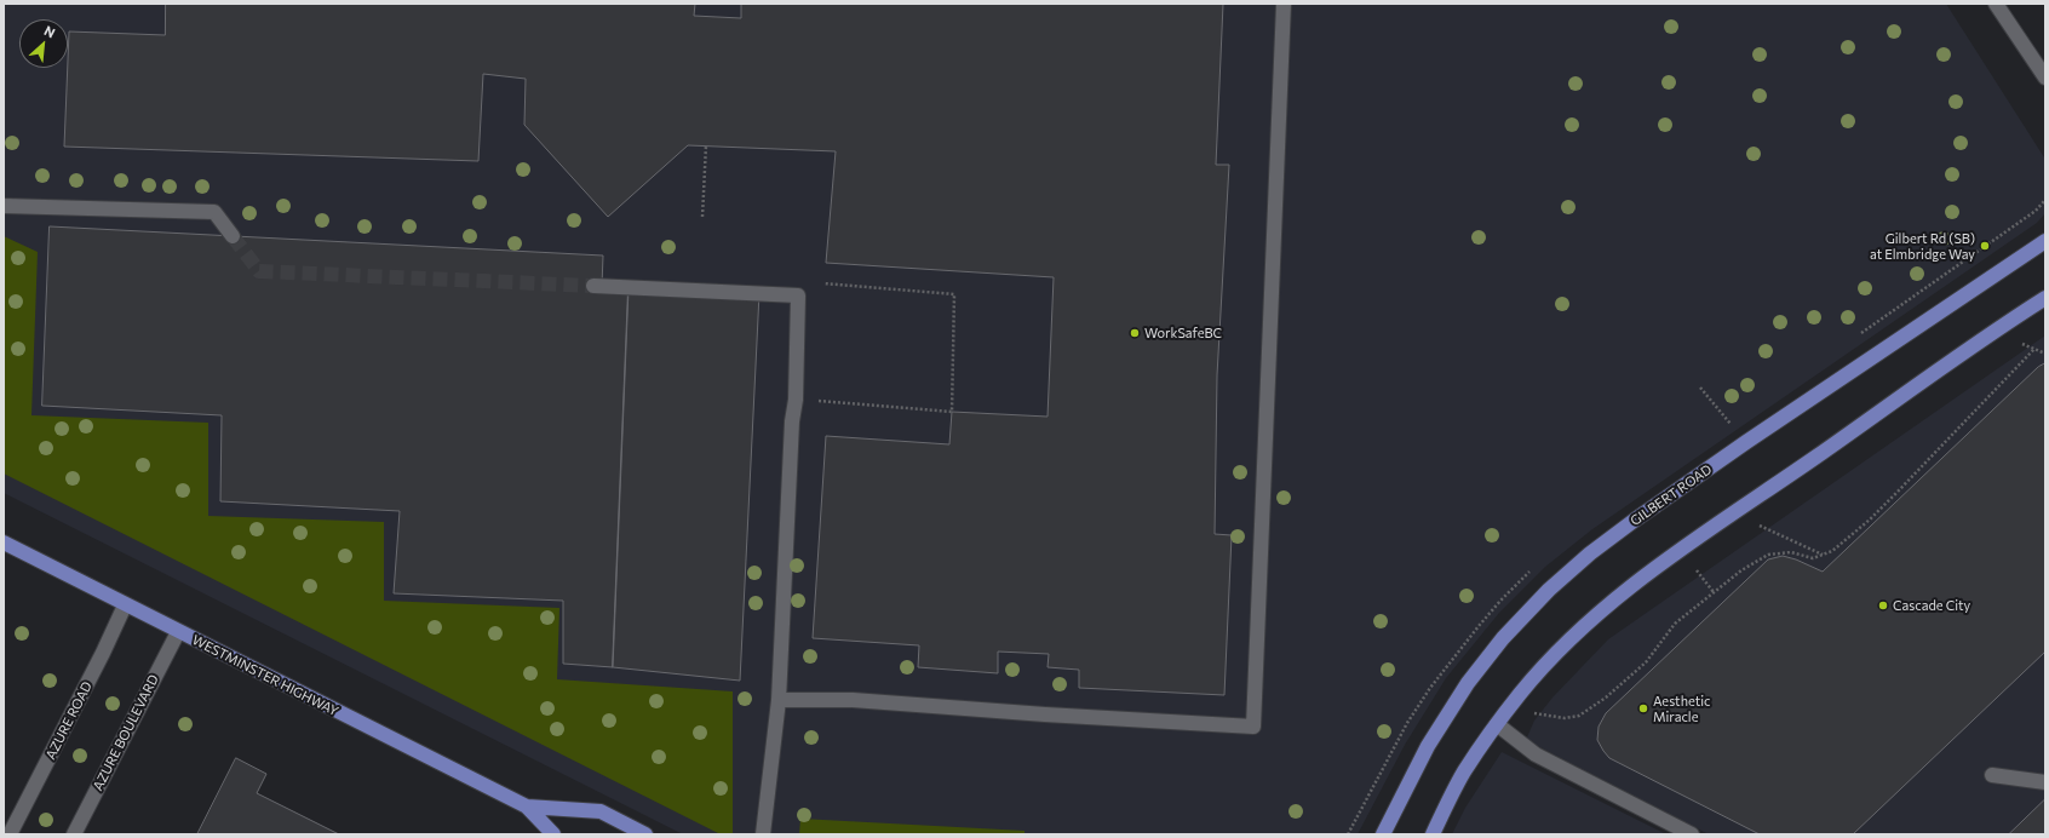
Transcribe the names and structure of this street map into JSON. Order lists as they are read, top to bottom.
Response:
{
  "streets": {
    "main road": ["GILBERT ROAD", "WESTMINSTER HIGHWAY"],
    "street": ["AZURE ROAD", "AZURE BOULEVARD"]
  },
  "crossings": [
    ["WESTMINSTER HIGHWAY", "AZURE ROAD"],
    ["WESTMINSTER HIGHWAY", "AZURE BOULEVARD"]
  ],
  "places": [
    "Gilbert Rd (SB) at Elmbridge Way",
    "WorkSafeBC",
    "Cascade City",
    "Aesthetic Miracle"
  ],
  "north": "top right"
}
